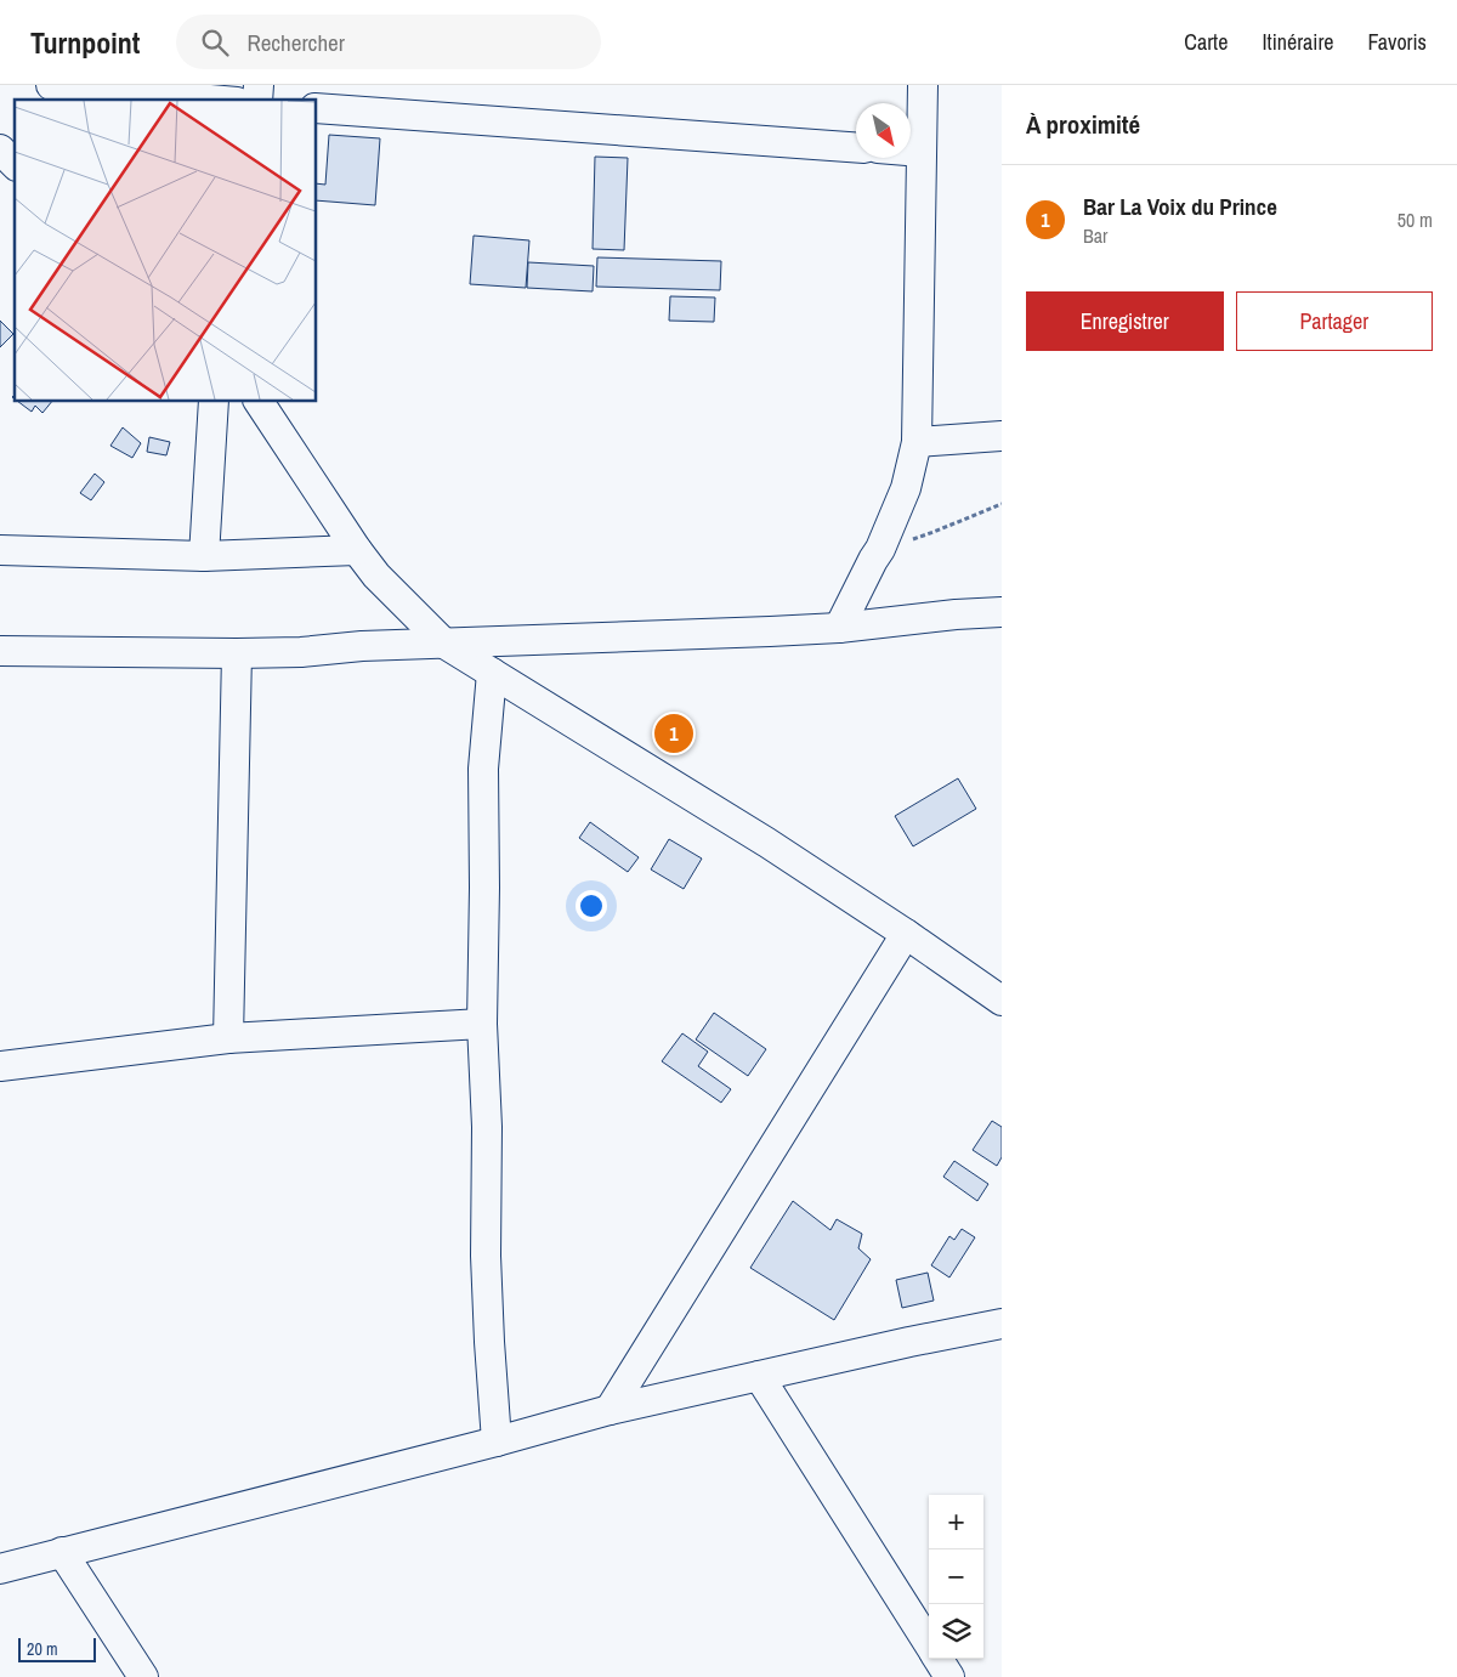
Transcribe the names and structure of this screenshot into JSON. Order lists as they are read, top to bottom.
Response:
{
  "scale_bar": "20 m",
  "north": "bottom right",
  "page": {
    "header": "Turnpoint",
    "search": "Rechercher",
    "nav": ["Carte", "Itinéraire", "Favoris"],
    "heading": "À proximité",
    "list": [
      {
        "mark": "1",
        "name": "Bar La Voix du Prince",
        "note": "Bar",
        "value": "50 m"
      }
    ],
    "buttons": ["Enregistrer", "Partager"],
    "pins": "1",
    "map_buttons": ["+", "−"],
    "scale": "20 m"
  }
}
